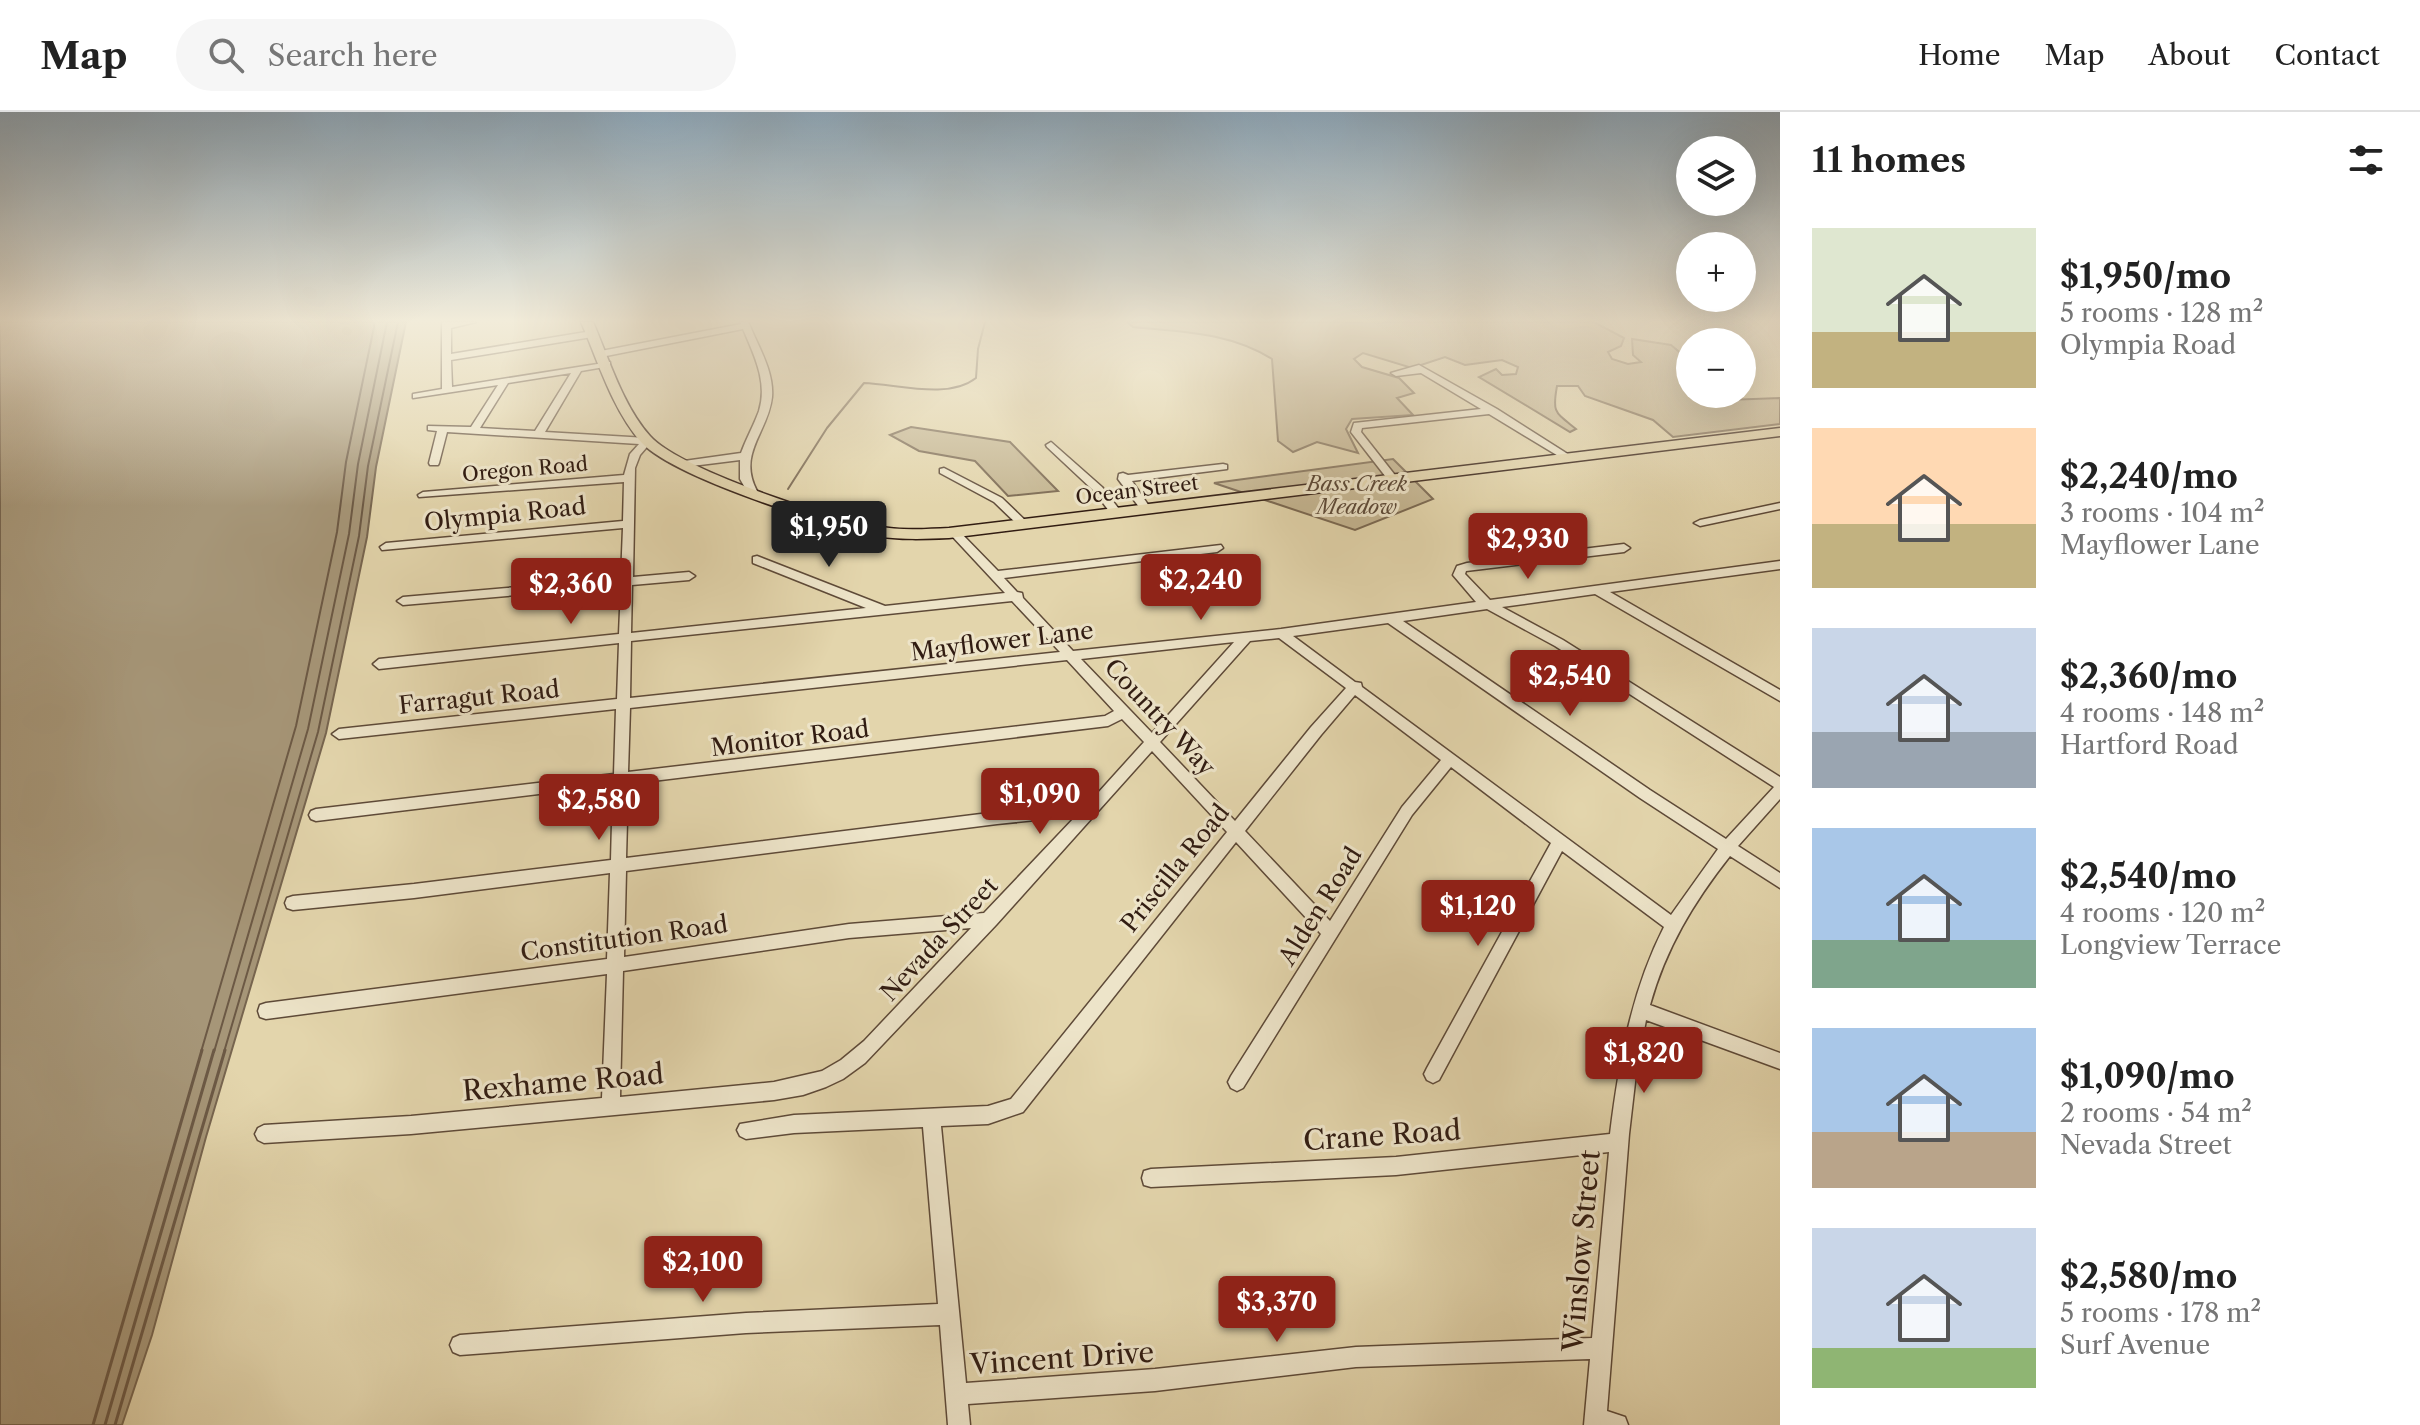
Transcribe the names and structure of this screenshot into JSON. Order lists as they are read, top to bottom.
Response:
{
  "streets": {
    "main road": ["Ocean Street"],
    "street": [
      "Oregon Road",
      "Olympia Road",
      "Mayflower Lane",
      "Farragut Road",
      "Country Way",
      "Monitor Road",
      "Priscilla Road",
      "Alden Road",
      "Constitution Road",
      "Nevada Street",
      "Rexhame Road",
      "Crane Road",
      "Winslow Street",
      "Vincent Drive"
    ]
  },
  "crossings": [
    ["Ocean Street", "Country Way"],
    ["Mayflower Lane", "Farragut Road"],
    ["Mayflower Lane", "Country Way"],
    ["Mayflower Lane", "Nevada Street"],
    ["Country Way", "Monitor Road"],
    ["Country Way", "Priscilla Road"],
    ["Country Way", "Alden Road"],
    ["Country Way", "Nevada Street"],
    ["Constitution Road", "Nevada Street"],
    ["Nevada Street", "Rexhame Road"],
    ["Crane Road", "Winslow Street"],
    ["Winslow Street", "Vincent Drive"]
  ],
  "parks": ["Bass Creek Meadow"],
  "page": {
    "header": "Map",
    "search": "Search here",
    "nav": [
      "Home",
      "Map",
      "About",
      "Contact"
    ],
    "heading": "11 homes",
    "map_buttons": ["+", "−"],
    "list": [
      {
        "name": "$1,950/mo",
        "note": "5 rooms · 128 m² · Olympia Road"
      },
      {
        "name": "$2,240/mo",
        "note": "3 rooms · 104 m² · Mayflower Lane"
      },
      {
        "name": "$2,360/mo",
        "note": "4 rooms · 148 m² · Hartford Road"
      },
      {
        "name": "$2,540/mo",
        "note": "4 rooms · 120 m² · Longview Terrace"
      },
      {
        "name": "$1,090/mo",
        "note": "2 rooms · 54 m² · Nevada Street"
      },
      {
        "name": "$2,580/mo",
        "note": "5 rooms · 178 m² · Surf Avenue"
      }
    ],
    "price": [
      "$1,950",
      "$2,930",
      "$2,240",
      "$2,360",
      "$2,540",
      "$1,090",
      "$2,580",
      "$1,120",
      "$1,820",
      "$2,100",
      "$3,370"
    ]
  }
}
